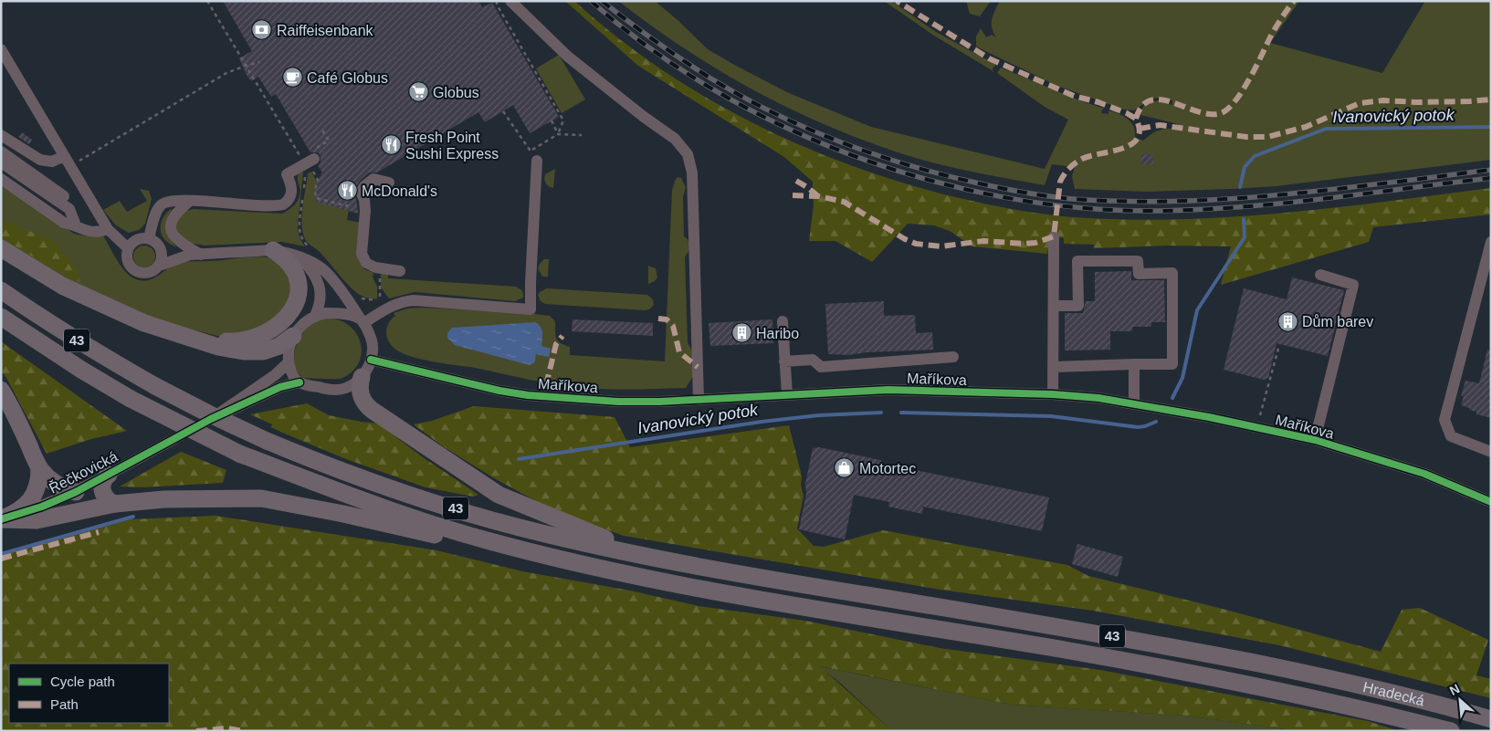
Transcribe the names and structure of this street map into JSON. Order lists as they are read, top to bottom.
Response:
{
  "streets": {
    "highway": ["43", "Hradecká"],
    "street": ["Maříkova", "Řečkovická"]
  },
  "crossings": [
    ["43", "Hradecká"]
  ],
  "water": ["Ivanovický potok"],
  "places": {
    "bank": ["Raiffeisenbank"],
    "cafe": ["Café Globus"],
    "supermarket": ["Globus"],
    "restaurant": ["Fresh Point Sushi Express", "McDonald's"],
    "building": ["Dům barev", "Haribo"],
    "shop": ["Motortec"]
  },
  "legend": ["Cycle path", "Path"],
  "north": "top left"
}
